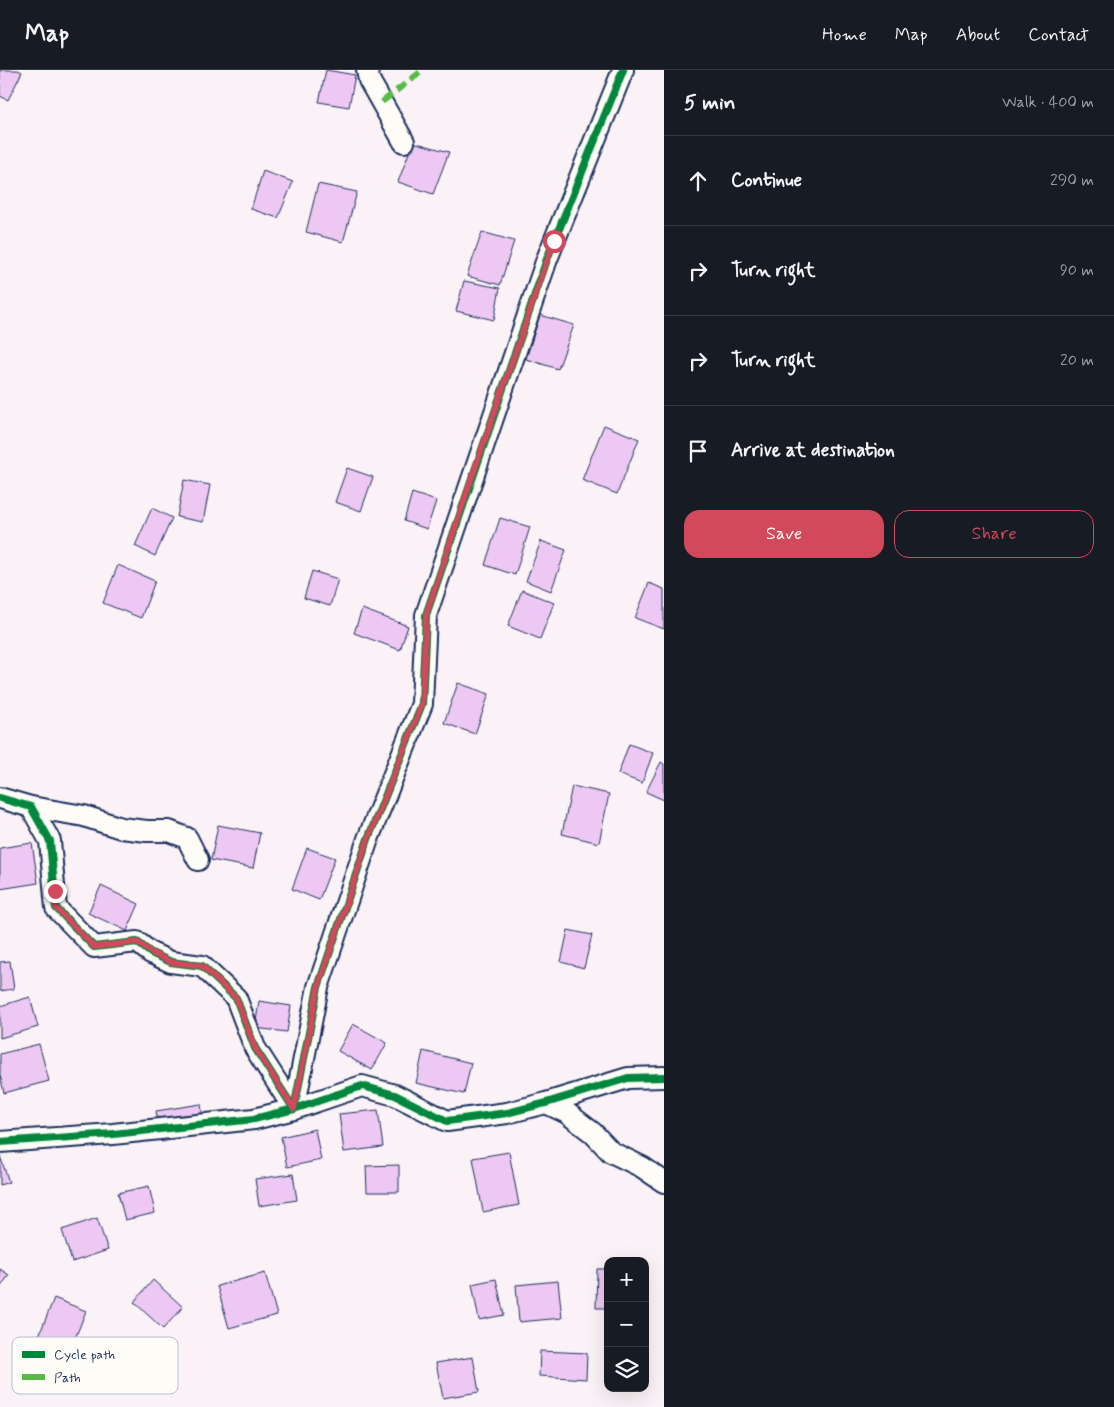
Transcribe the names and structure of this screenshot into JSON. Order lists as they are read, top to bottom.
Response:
{
  "legend": ["Cycle path", "Path"],
  "page": {
    "header": "Map",
    "nav": [
      "Home",
      "Map",
      "About",
      "Contact"
    ],
    "heading": ["5 min", "Walk · 400 m"],
    "list": [
      ["Continue", "290 m"],
      ["Turn right", "90 m"],
      ["Turn right", "20 m"],
      "Arrive at destination"
    ],
    "buttons": ["Save", "Share"],
    "map_buttons": ["+", "−"]
  }
}
